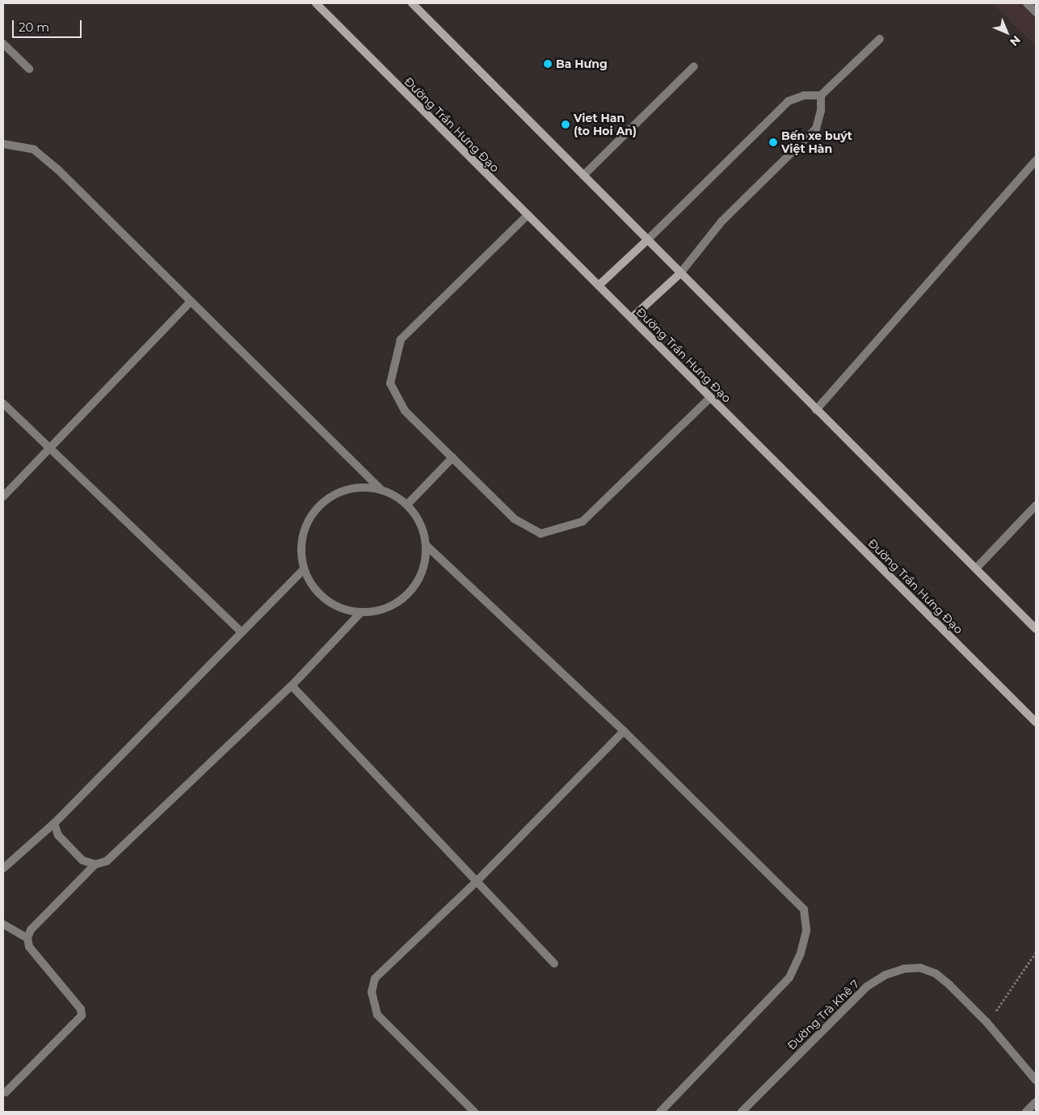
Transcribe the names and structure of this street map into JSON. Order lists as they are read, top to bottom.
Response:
{
  "streets": {
    "main road": ["Đường Trần Hưng Đạo"],
    "street": ["Đường Trà Khê 7"]
  },
  "places": ["Ba Hưng", "Viet Han (to Hoi An)", "Bến xe buýt Việt Hàn"],
  "scale_bar": "20 m",
  "north": "bottom right"
}
